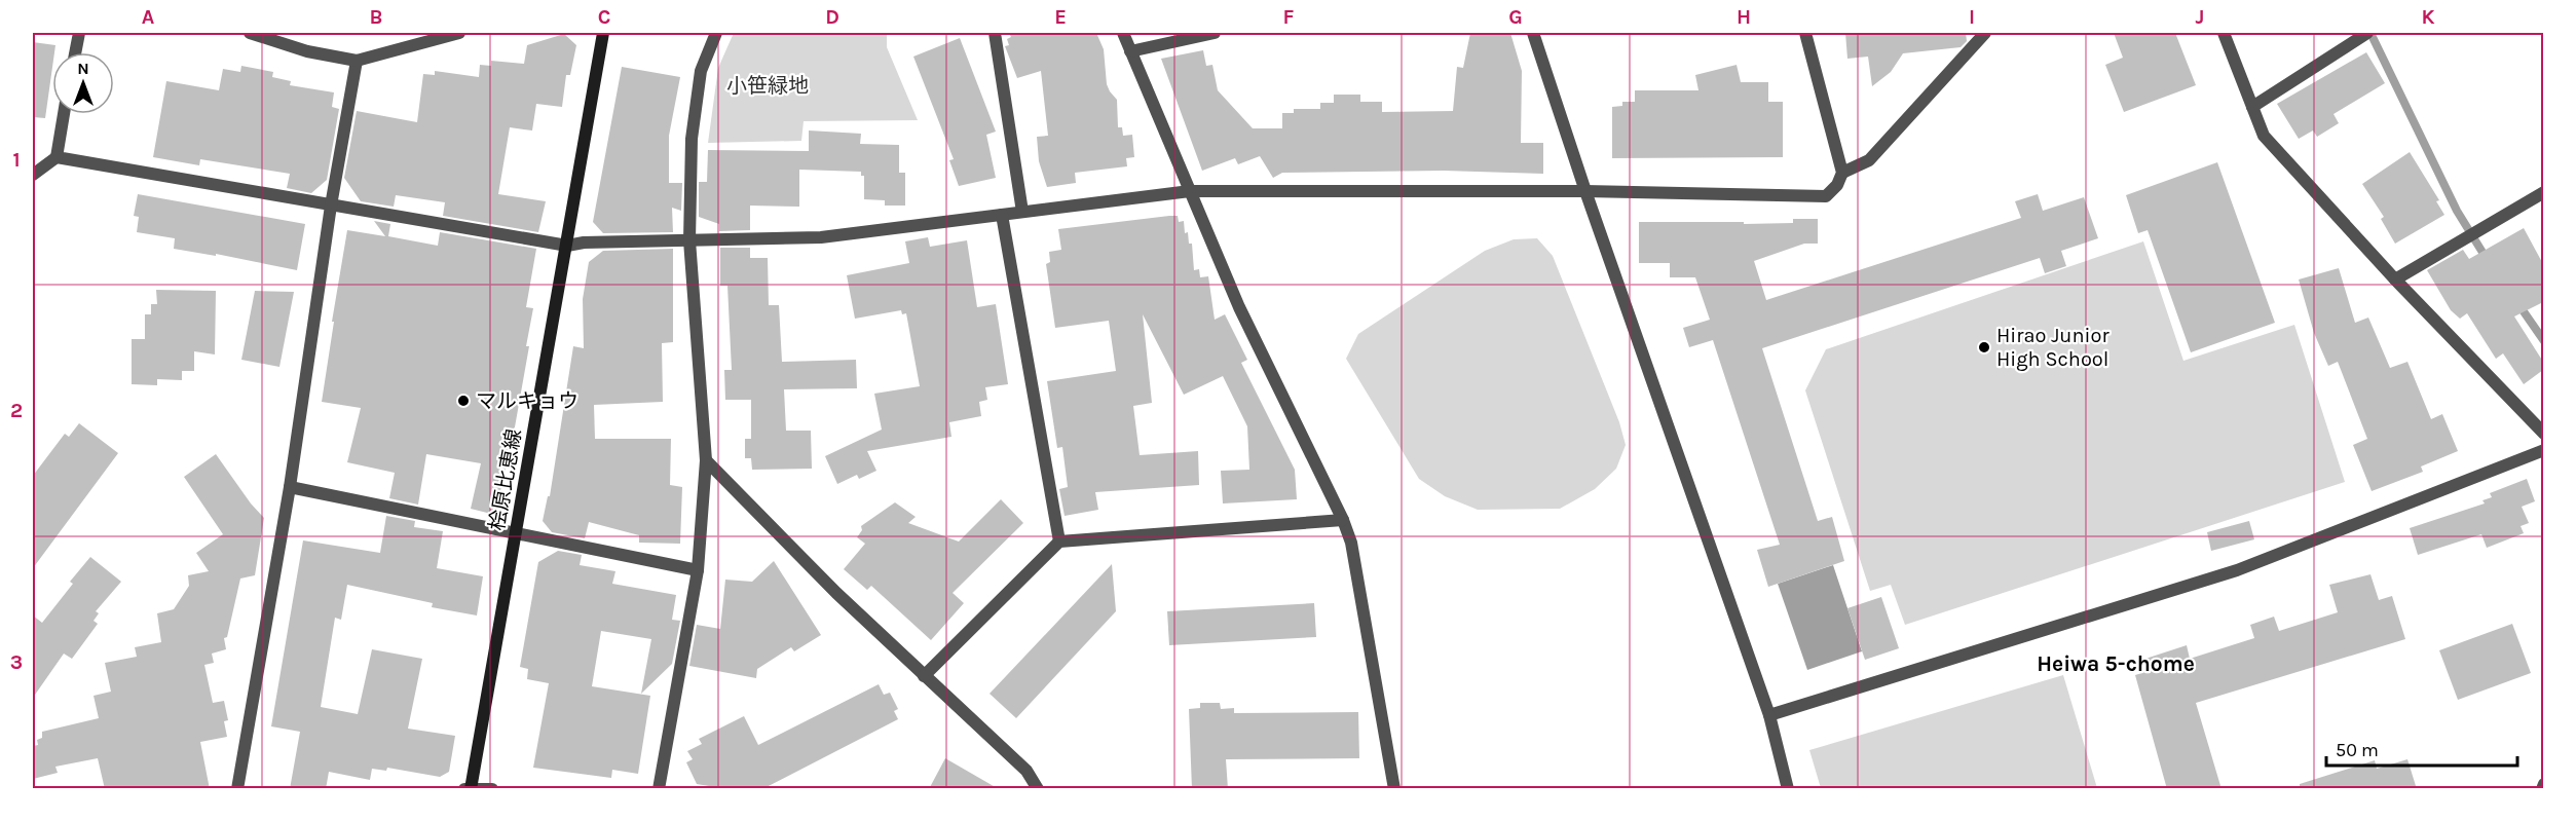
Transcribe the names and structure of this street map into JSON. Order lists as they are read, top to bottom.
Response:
{
  "streets": {
    "main road": ["桧原比恵線"]
  },
  "districts": ["Heiwa 5-chome"],
  "parks": ["小笹緑地"],
  "places": ["Hirao Junior High School", "マルキョウ"],
  "scale_bar": "50 m",
  "north": "top",
  "grid": {
    "columns": [
      "A",
      "B",
      "C",
      "D",
      "E",
      "F",
      "G",
      "H",
      "I",
      "J",
      "K"
    ],
    "rows": ["1", "2", "3"]
  }
}
